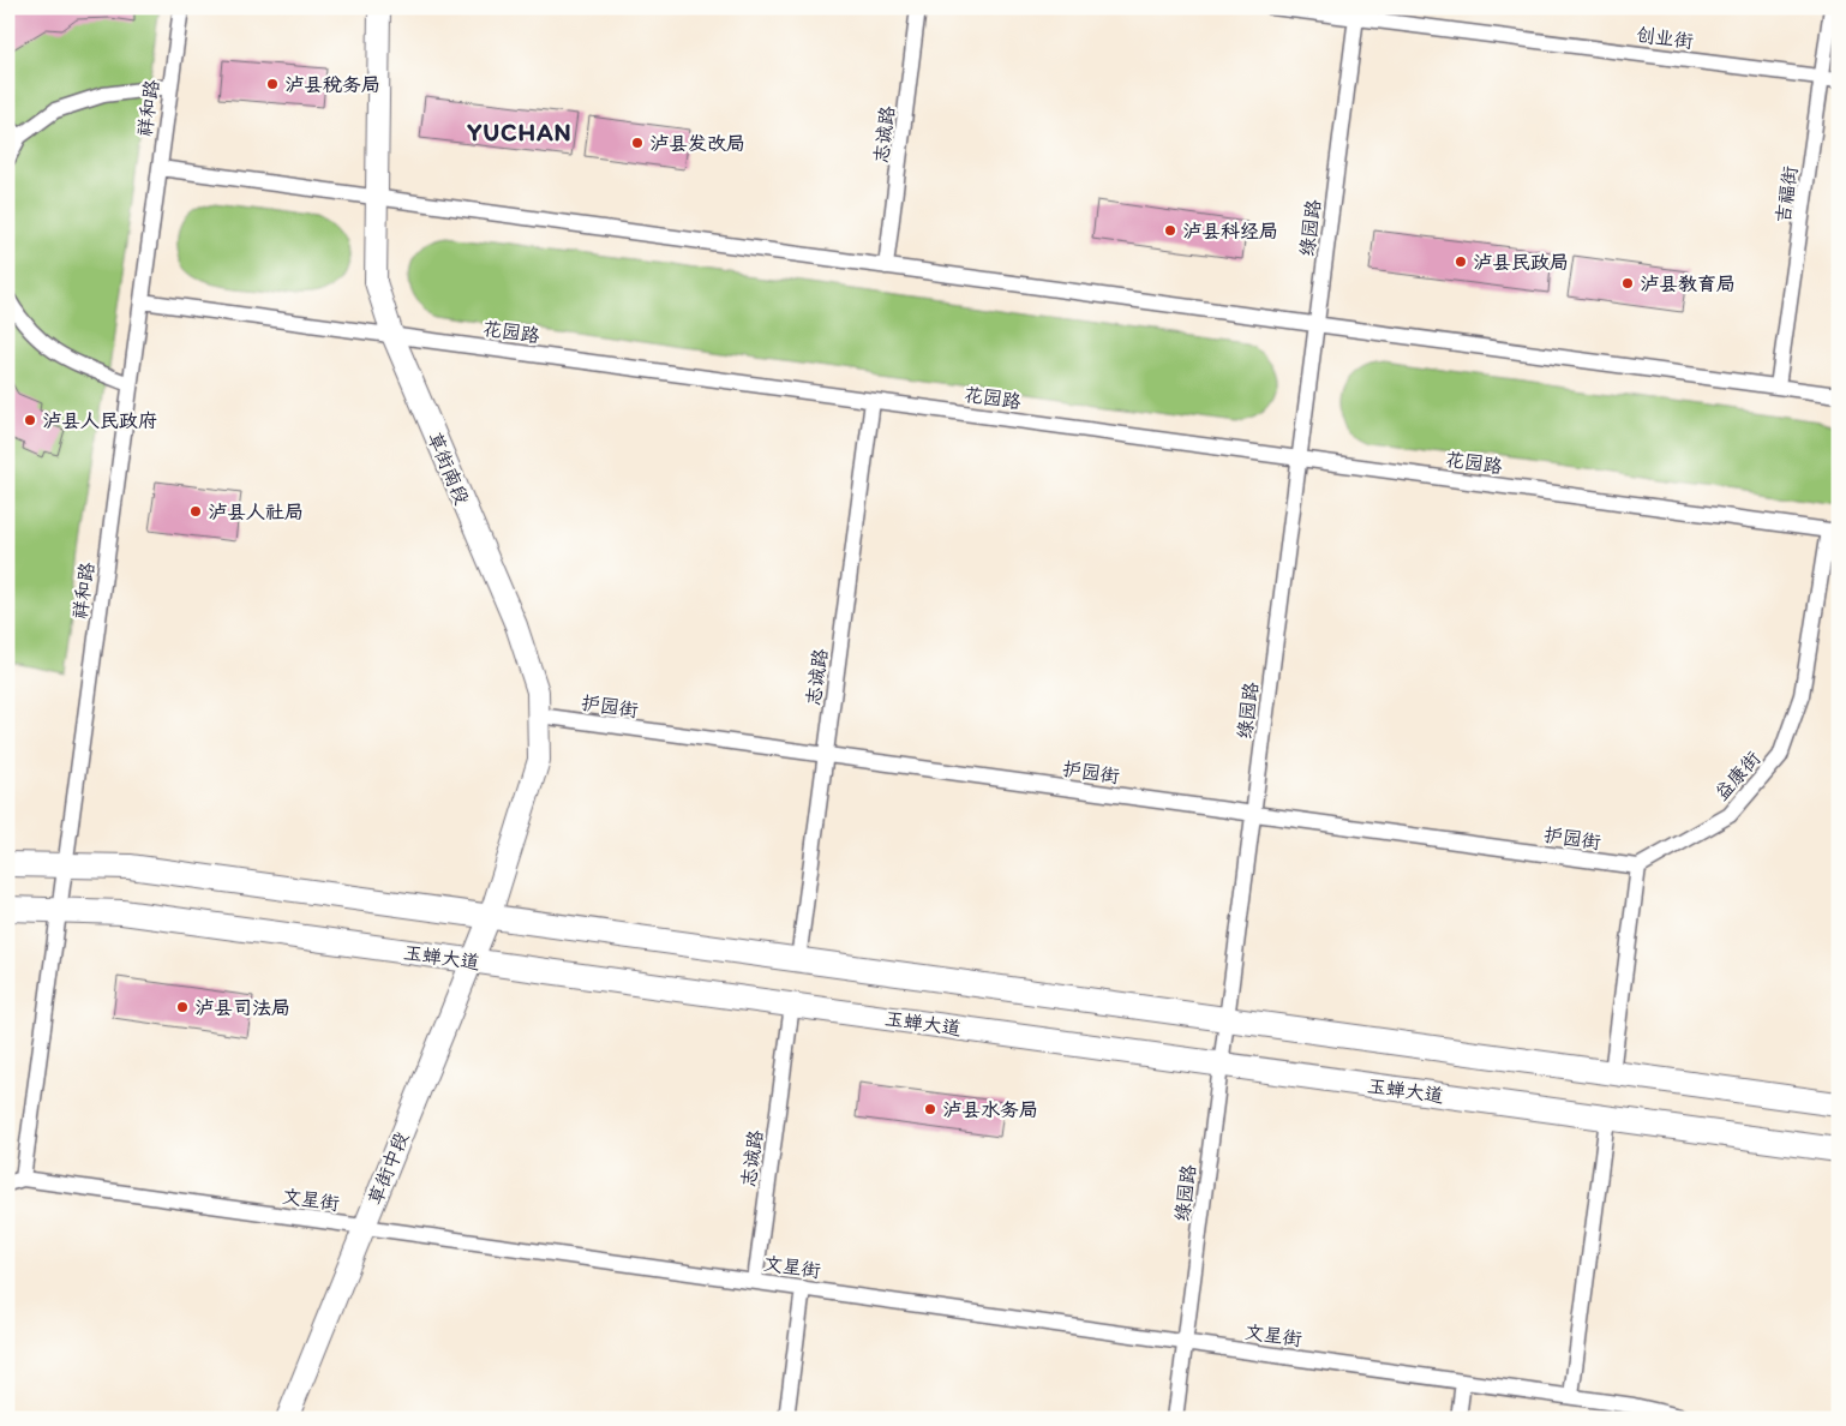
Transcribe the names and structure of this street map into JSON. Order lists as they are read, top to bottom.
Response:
{
  "streets": {
    "main road": ["草街南段", "玉蝉大道", "草街中段"],
    "street": [
      "创业街",
      "祥和路",
      "志诚路",
      "吉福街",
      "绿园路",
      "花园路",
      "护园街",
      "益康街",
      "文星街"
    ]
  },
  "crossings": [
    ["创业街", "吉福街"],
    ["创业街", "绿园路"],
    ["祥和路", "花园路"],
    ["祥和路", "玉蝉大道"],
    ["祥和路", "文星街"],
    ["志诚路", "花园路"],
    ["志诚路", "护园街"],
    ["志诚路", "玉蝉大道"],
    ["志诚路", "文星街"],
    ["绿园路", "花园路"],
    ["绿园路", "护园街"],
    ["绿园路", "玉蝉大道"],
    ["绿园路", "文星街"],
    ["花园路", "草街南段"],
    ["花园路", "益康街"],
    ["草街南段", "护园街"],
    ["草街南段", "草街中段"],
    ["护园街", "益康街"],
    ["玉蝉大道", "草街中段"],
    ["草街中段", "文星街"]
  ],
  "districts": ["YUCHAN"],
  "places": [
    "泸县税务局",
    "泸县发改局",
    "泸县科经局",
    "泸县民政局",
    "泸县教育局",
    "泸县人民政府",
    "泸县人社局",
    "泸县司法局",
    "泸县水务局"
  ]
}
